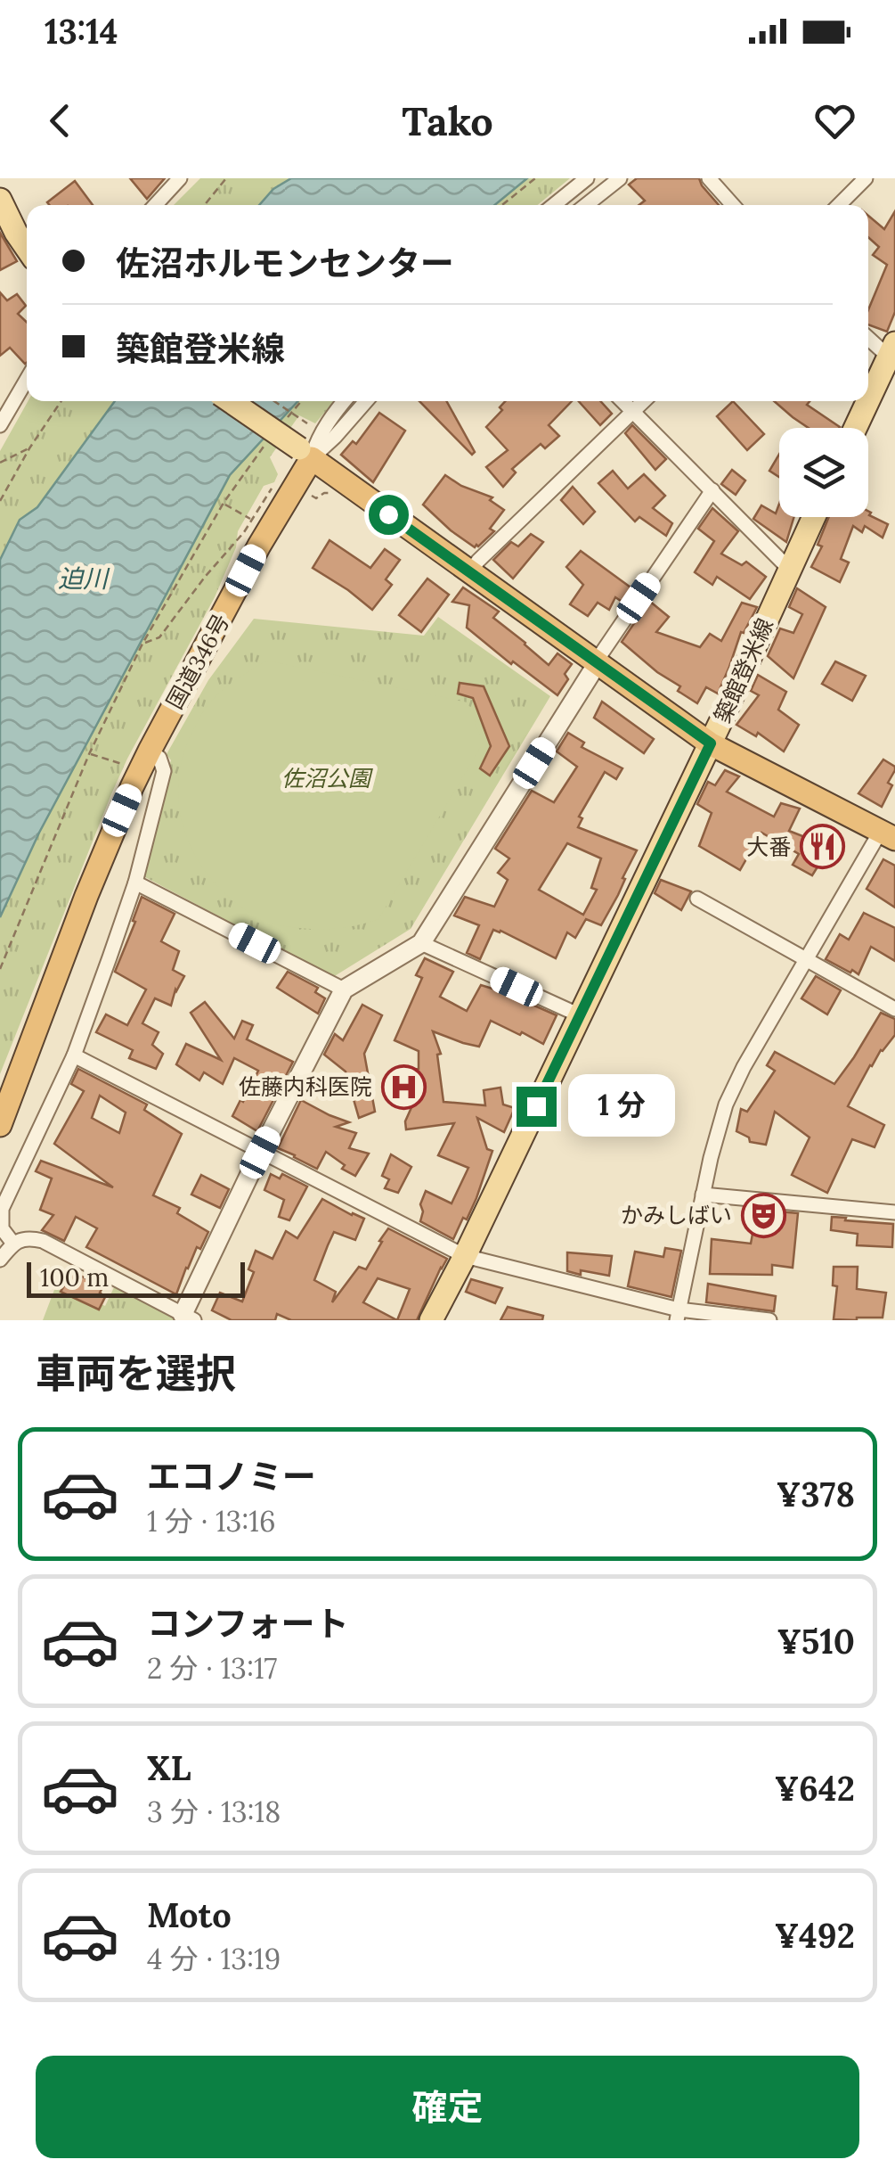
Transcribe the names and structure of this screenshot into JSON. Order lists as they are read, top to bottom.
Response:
{
  "streets": {
    "highway": ["国道346号"],
    "main road": ["築館登米線"]
  },
  "water": ["迫川"],
  "parks": ["佐沼公園"],
  "places": {
    "restaurant": ["大番"],
    "hospital": ["佐藤内科医院"],
    "theatre": ["かみしばい"]
  },
  "scale_bar": "100 m",
  "page": {
    "status": "13:14",
    "header": "Tako",
    "banner": ["佐沼ホルモンセンター", "築館登米線"],
    "bubble": "1 分",
    "scale": "100 m",
    "heading": "車両を選択",
    "list": [
      {
        "name": "エコノミー",
        "note": "1 分 · 13:16",
        "value": "¥378"
      },
      {
        "name": "コンフォート",
        "note": "2 分 · 13:17",
        "value": "¥510"
      },
      {
        "name": "XL",
        "note": "3 分 · 13:18",
        "value": "¥642"
      },
      {
        "name": "Moto",
        "note": "4 分 · 13:19",
        "value": "¥492"
      }
    ],
    "buttons": "確定"
  }
}
